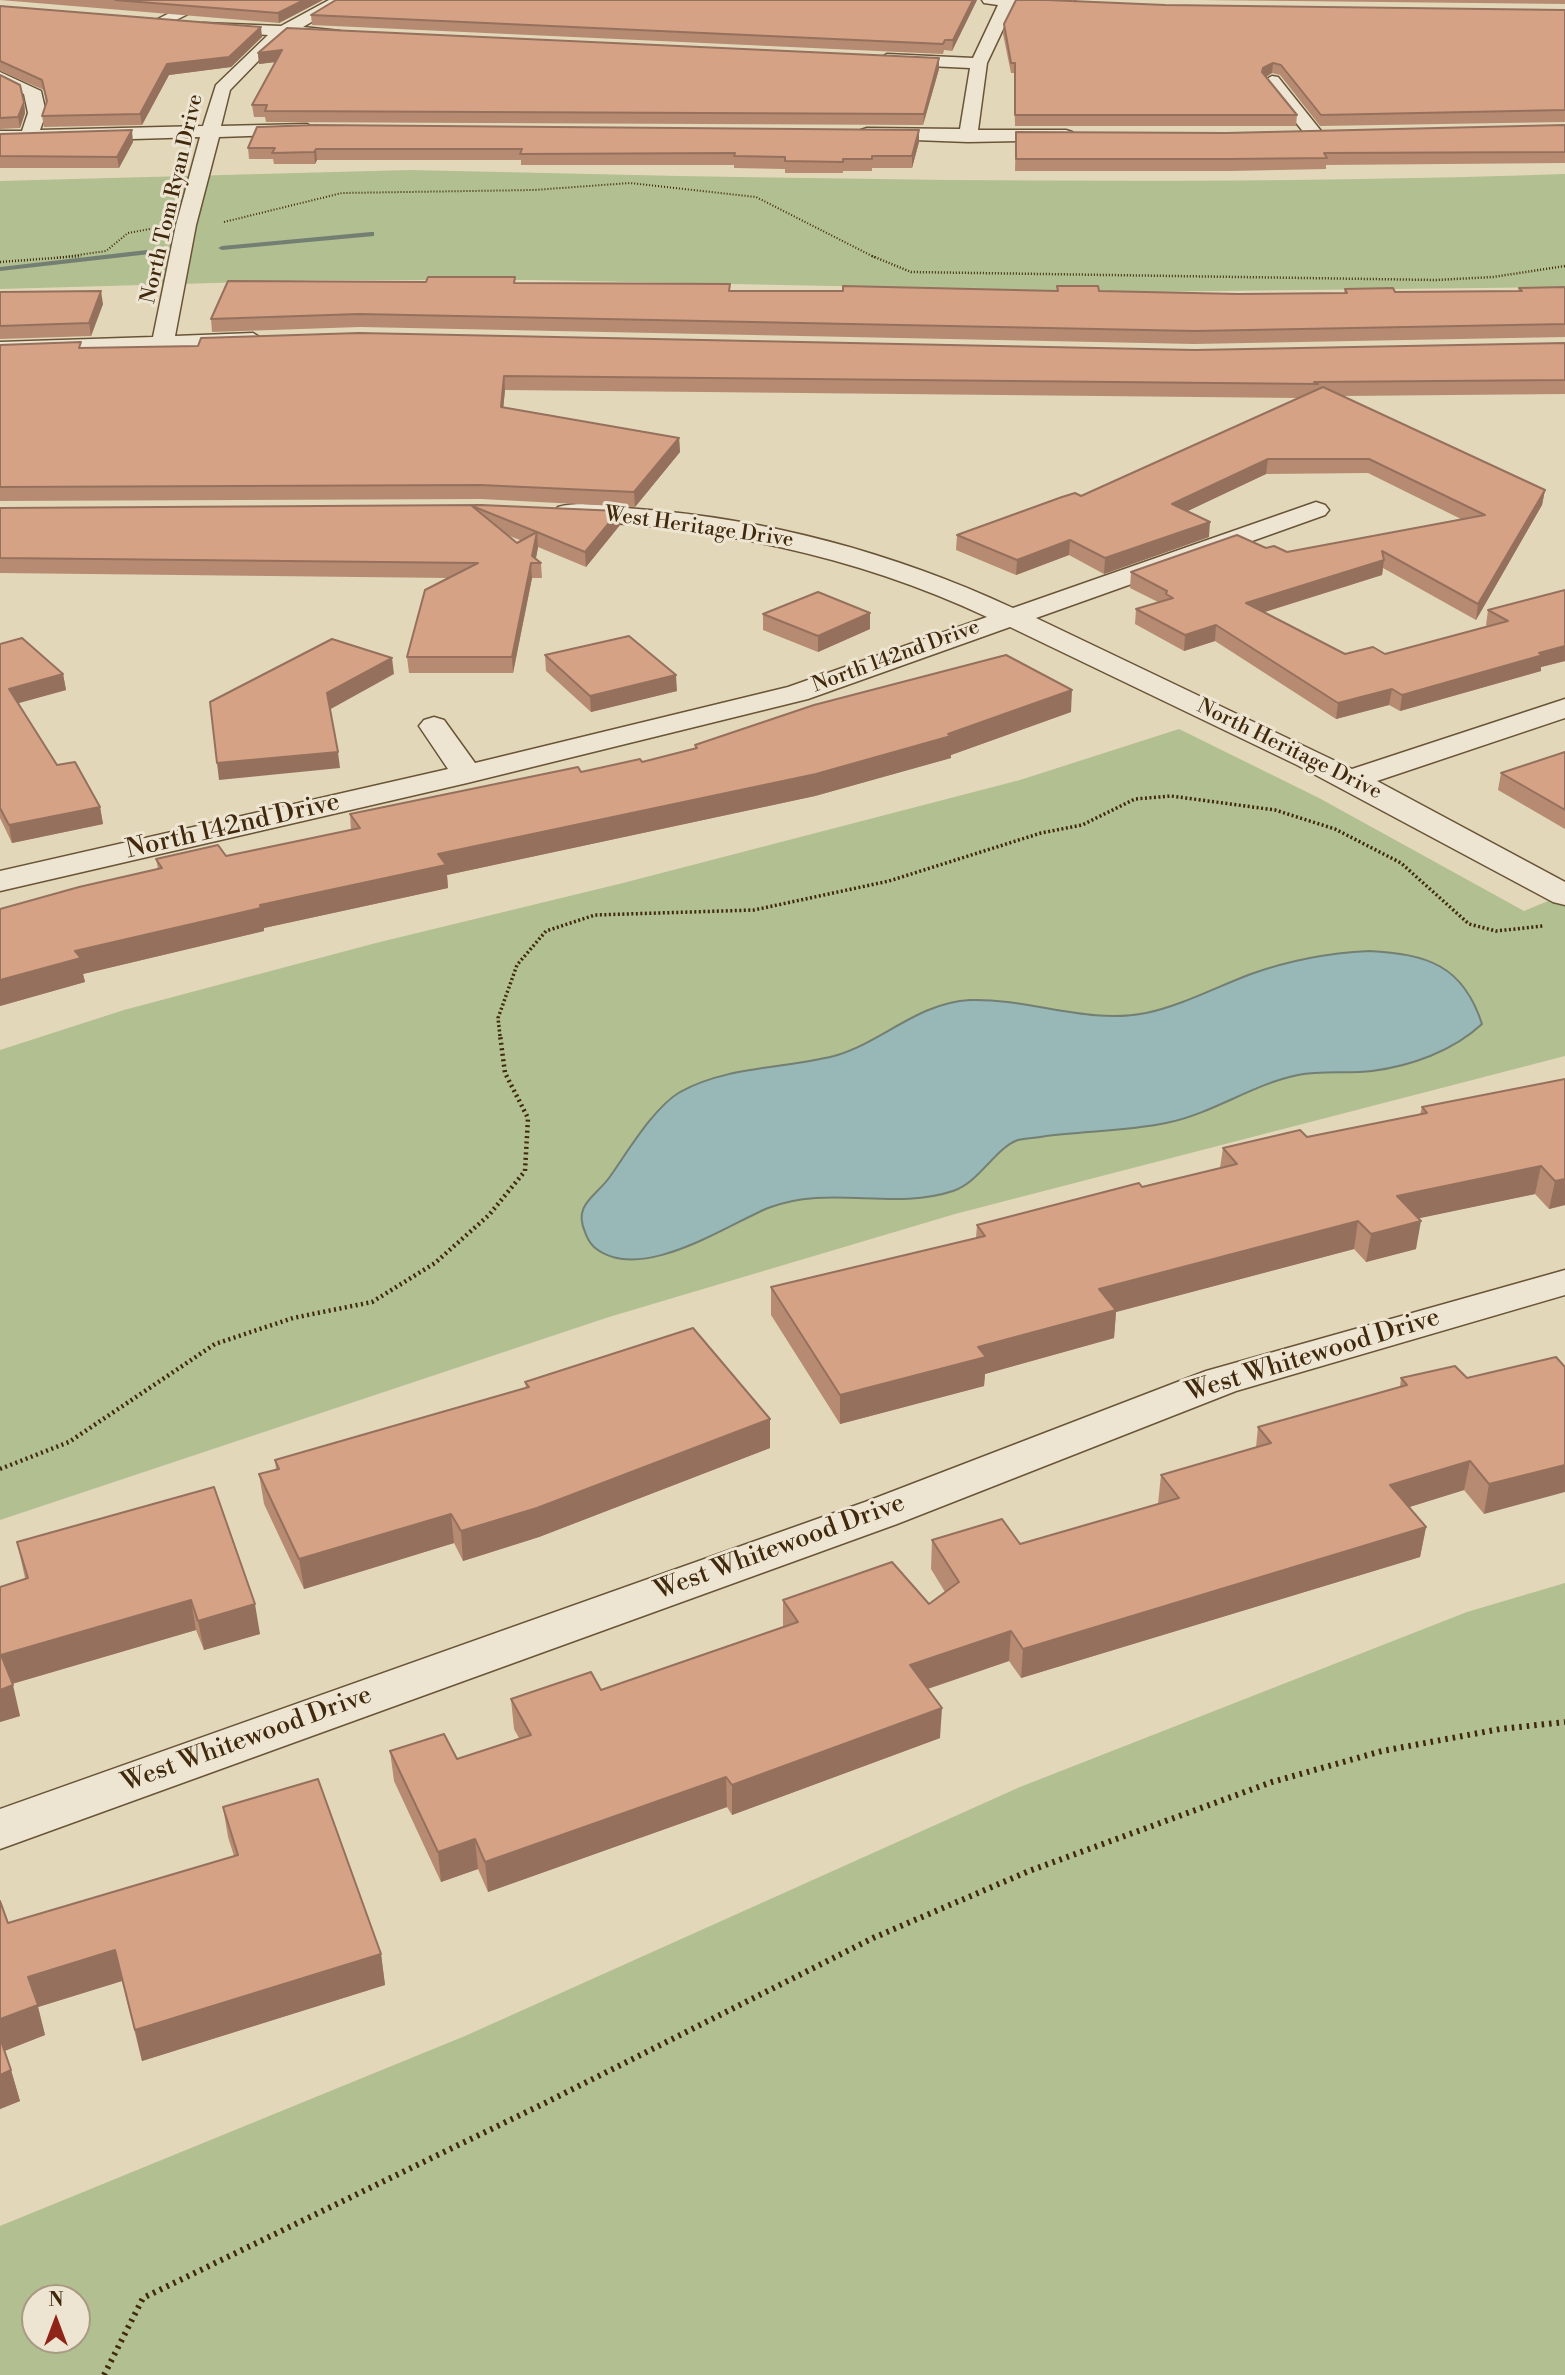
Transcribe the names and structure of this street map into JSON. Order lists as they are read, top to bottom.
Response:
{
  "streets": {
    "street": [
      "North Tom Ryan Drive",
      "West Heritage Drive",
      "North 142nd Drive",
      "North Heritage Drive",
      "West Whitewood Drive"
    ]
  },
  "crossings": [
    ["West Heritage Drive", "North 142nd Drive"],
    ["West Heritage Drive", "North Heritage Drive"],
    ["North 142nd Drive", "North Heritage Drive"]
  ],
  "north": "top"
}
